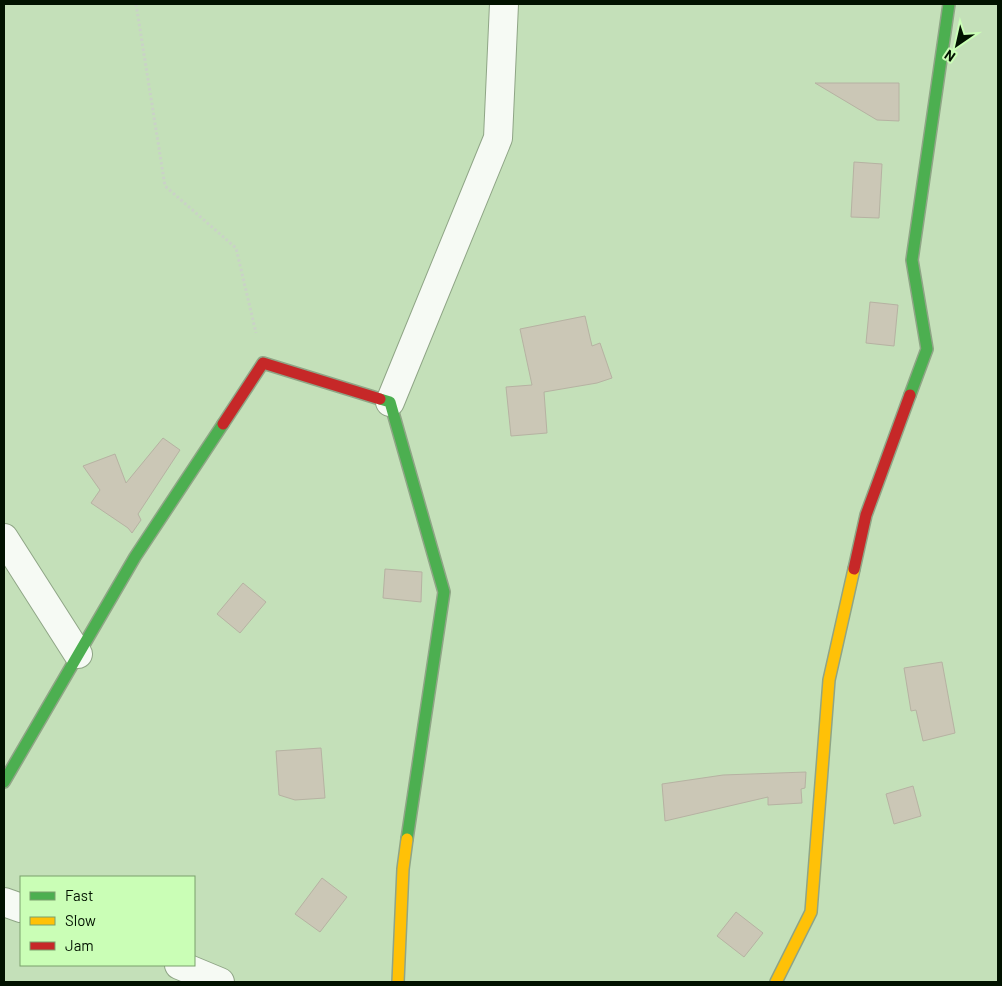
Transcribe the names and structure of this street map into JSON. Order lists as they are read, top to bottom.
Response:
{
  "legend": ["Fast", "Slow", "Jam"],
  "north": "bottom left"
}
